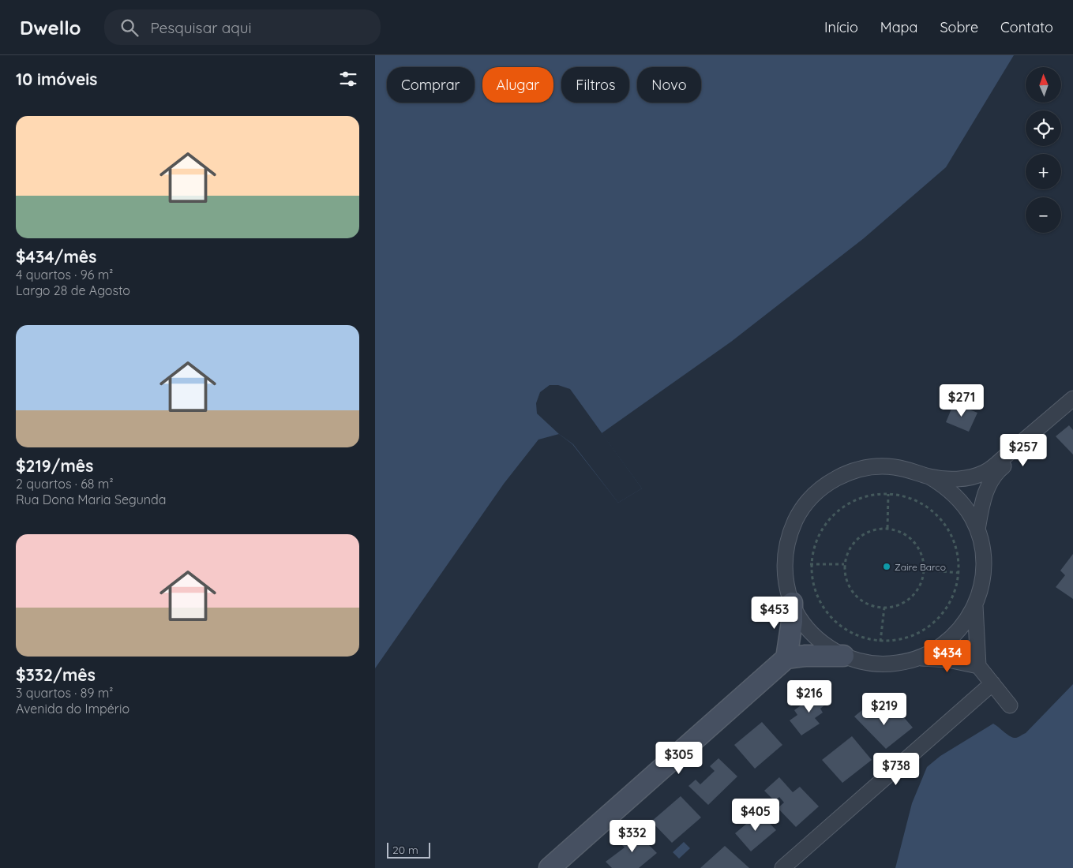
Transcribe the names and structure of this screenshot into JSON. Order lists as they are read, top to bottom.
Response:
{
  "places": ["Zaire Barco"],
  "scale_bar": "20 m",
  "north": "top",
  "page": {
    "header": "Dwello",
    "search": "Pesquisar aqui",
    "nav": [
      "Início",
      "Mapa",
      "Sobre",
      "Contato"
    ],
    "heading": "10 imóveis",
    "map_buttons": ["+", "−"],
    "chip": [
      "Comprar",
      "Alugar",
      "Filtros",
      "Novo"
    ],
    "list": [
      {
        "name": "$434/mês",
        "note": "4 quartos · 96 m² · Largo 28 de Agosto"
      },
      {
        "name": "$219/mês",
        "note": "2 quartos · 68 m² · Rua Dona Maria Segunda"
      },
      {
        "name": "$332/mês",
        "note": "3 quartos · 89 m² · Avenida do Império"
      }
    ],
    "price": [
      "$271",
      "$257",
      "$453",
      "$434",
      "$216",
      "$219",
      "$305",
      "$738",
      "$405",
      "$332"
    ],
    "scale": "20 m"
  }
}
